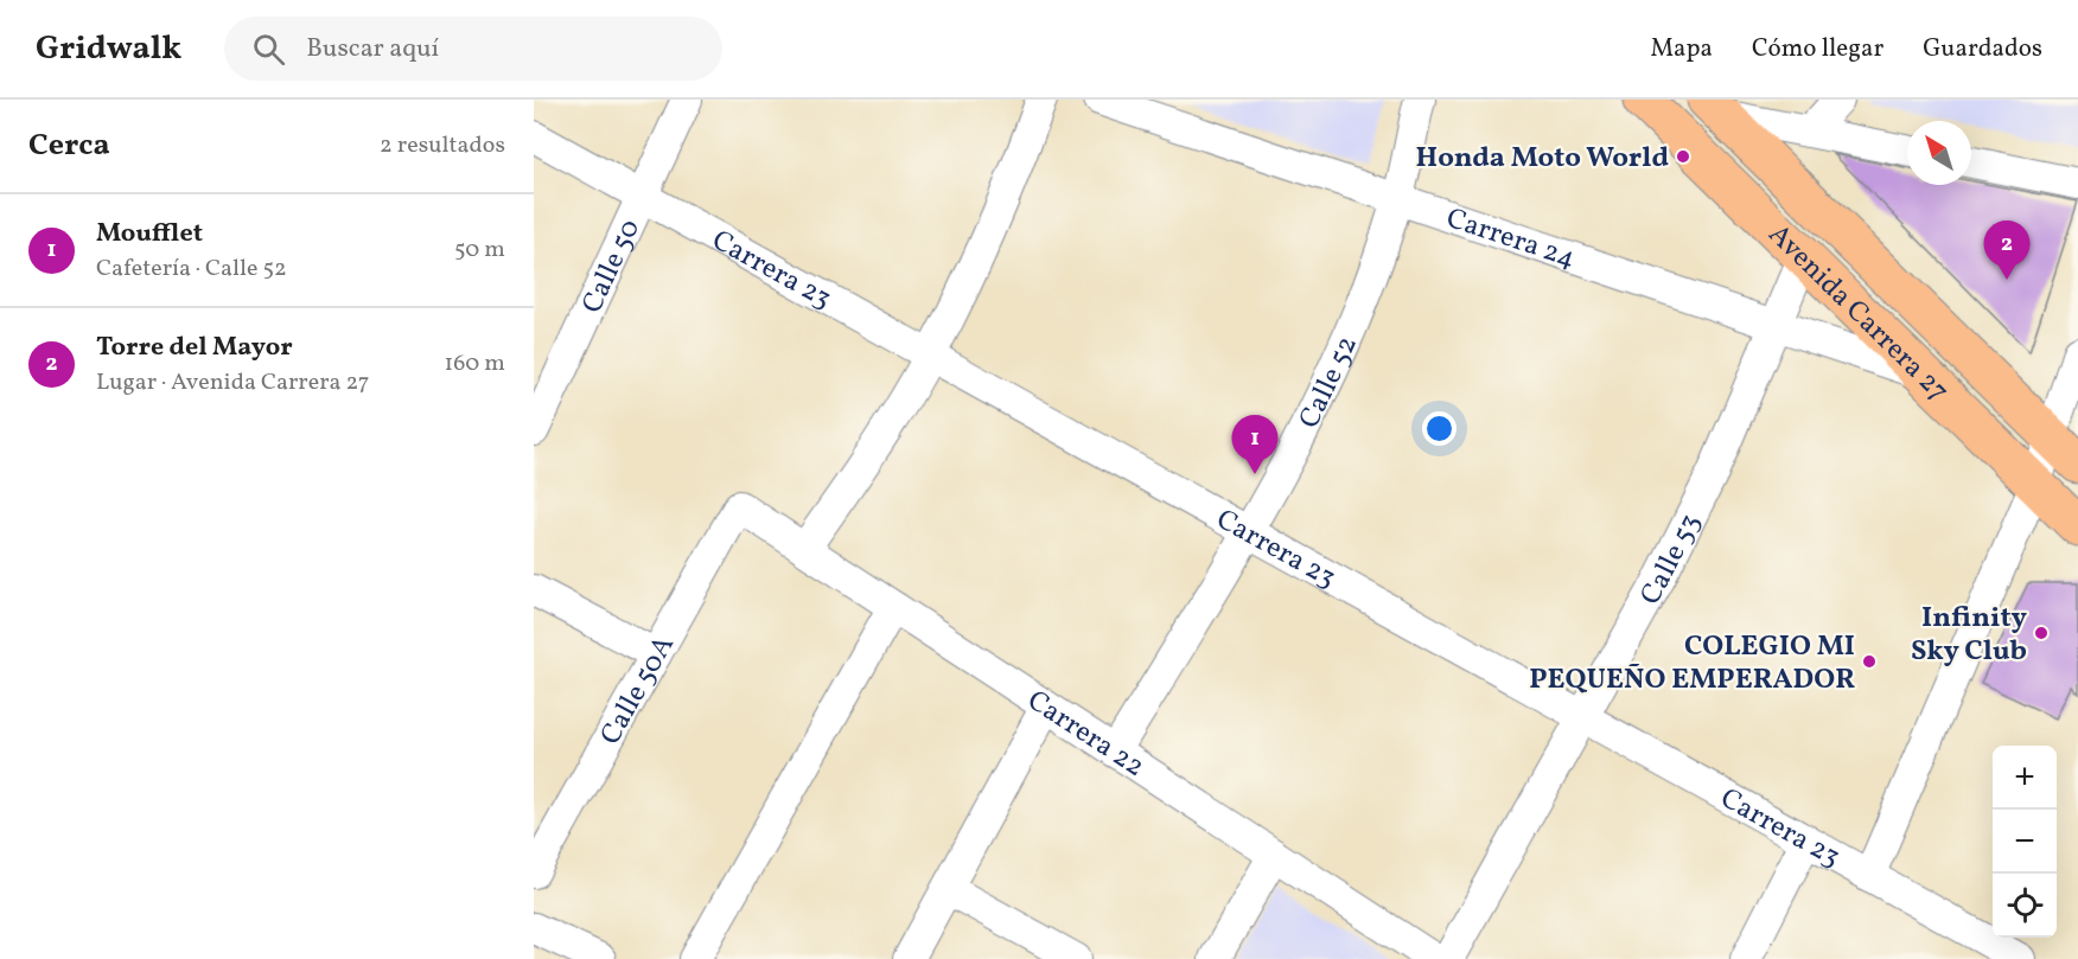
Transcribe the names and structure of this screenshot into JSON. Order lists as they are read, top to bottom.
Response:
{
  "streets": {
    "highway": ["Avenida Carrera 27"],
    "street": [
      "Carrera 24",
      "Calle 50",
      "Carrera 23",
      "Calle 52",
      "Calle 53",
      "Calle 50A",
      "Carrera 22"
    ]
  },
  "crossings": [
    ["Carrera 24", "Avenida Carrera 27"],
    ["Carrera 24", "Calle 52"],
    ["Carrera 24", "Calle 53"],
    ["Calle 50", "Carrera 23"],
    ["Carrera 23", "Calle 52"],
    ["Carrera 23", "Calle 53"],
    ["Avenida Carrera 27", "Calle 53"],
    ["Calle 52", "Carrera 22"],
    ["Calle 50A", "Carrera 22"]
  ],
  "places": ["Honda Moto World", "Infinity Sky Club", "COLEGIO MI PEQUEÑO EMPERADOR"],
  "north": "top left",
  "page": {
    "header": "Gridwalk",
    "search": "Buscar aquí",
    "nav": ["Mapa", "Cómo llegar", "Guardados"],
    "heading": ["Cerca", "2 resultados"],
    "list": [
      {
        "mark": "1",
        "name": "Moufflet",
        "note": "Cafetería · Calle 52",
        "value": "50 m"
      },
      {
        "mark": "2",
        "name": "Torre del Mayor",
        "note": "Lugar · Avenida Carrera 27",
        "value": "160 m"
      }
    ],
    "pins": ["2", "1"],
    "map_buttons": ["+", "−"]
  }
}
